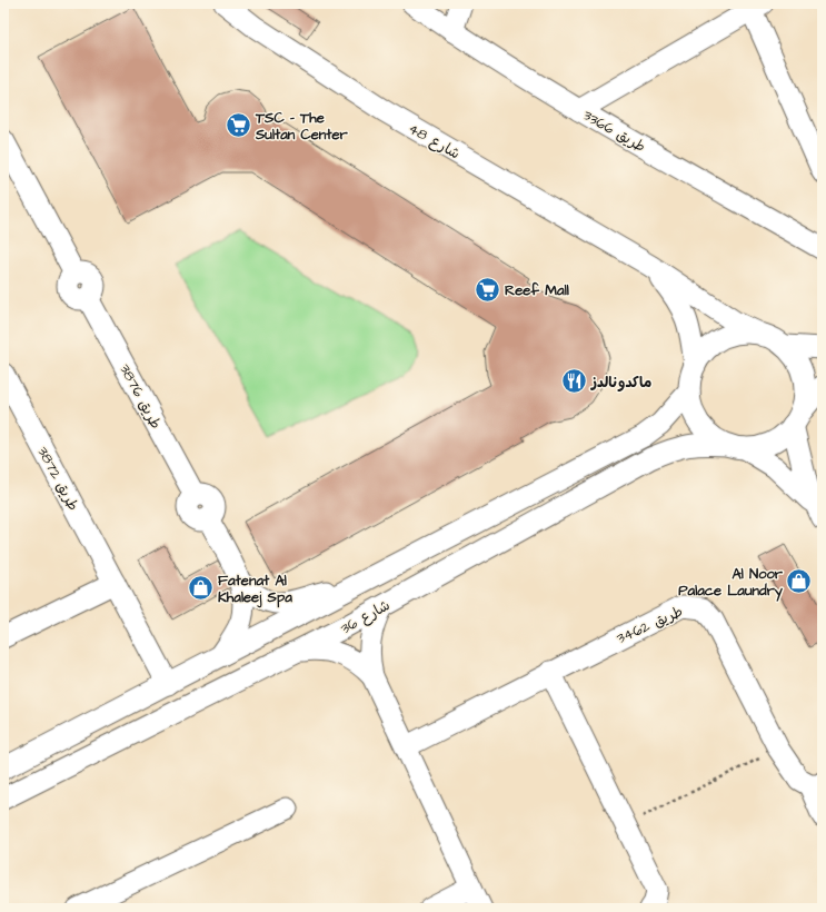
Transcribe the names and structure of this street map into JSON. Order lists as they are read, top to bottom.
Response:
{
  "streets": {
    "street": [
      "طريق 3366",
      "شارع 48",
      "طريق 3876",
      "طريق 3872",
      "شارع 36",
      "طريق 3462"
    ]
  },
  "crossings": [
    ["شارع 48", "شارع 36"],
    ["طريق 3872", "شارع 36"]
  ],
  "places": {
    "supermarket": ["TSC - The Sultan Center", "Reef Mall"],
    "restaurant": ["ماكدونالدز"],
    "shop": ["Al Noor Palace Laundry", "Fatenat Al Khaleej Spa"]
  }
}
